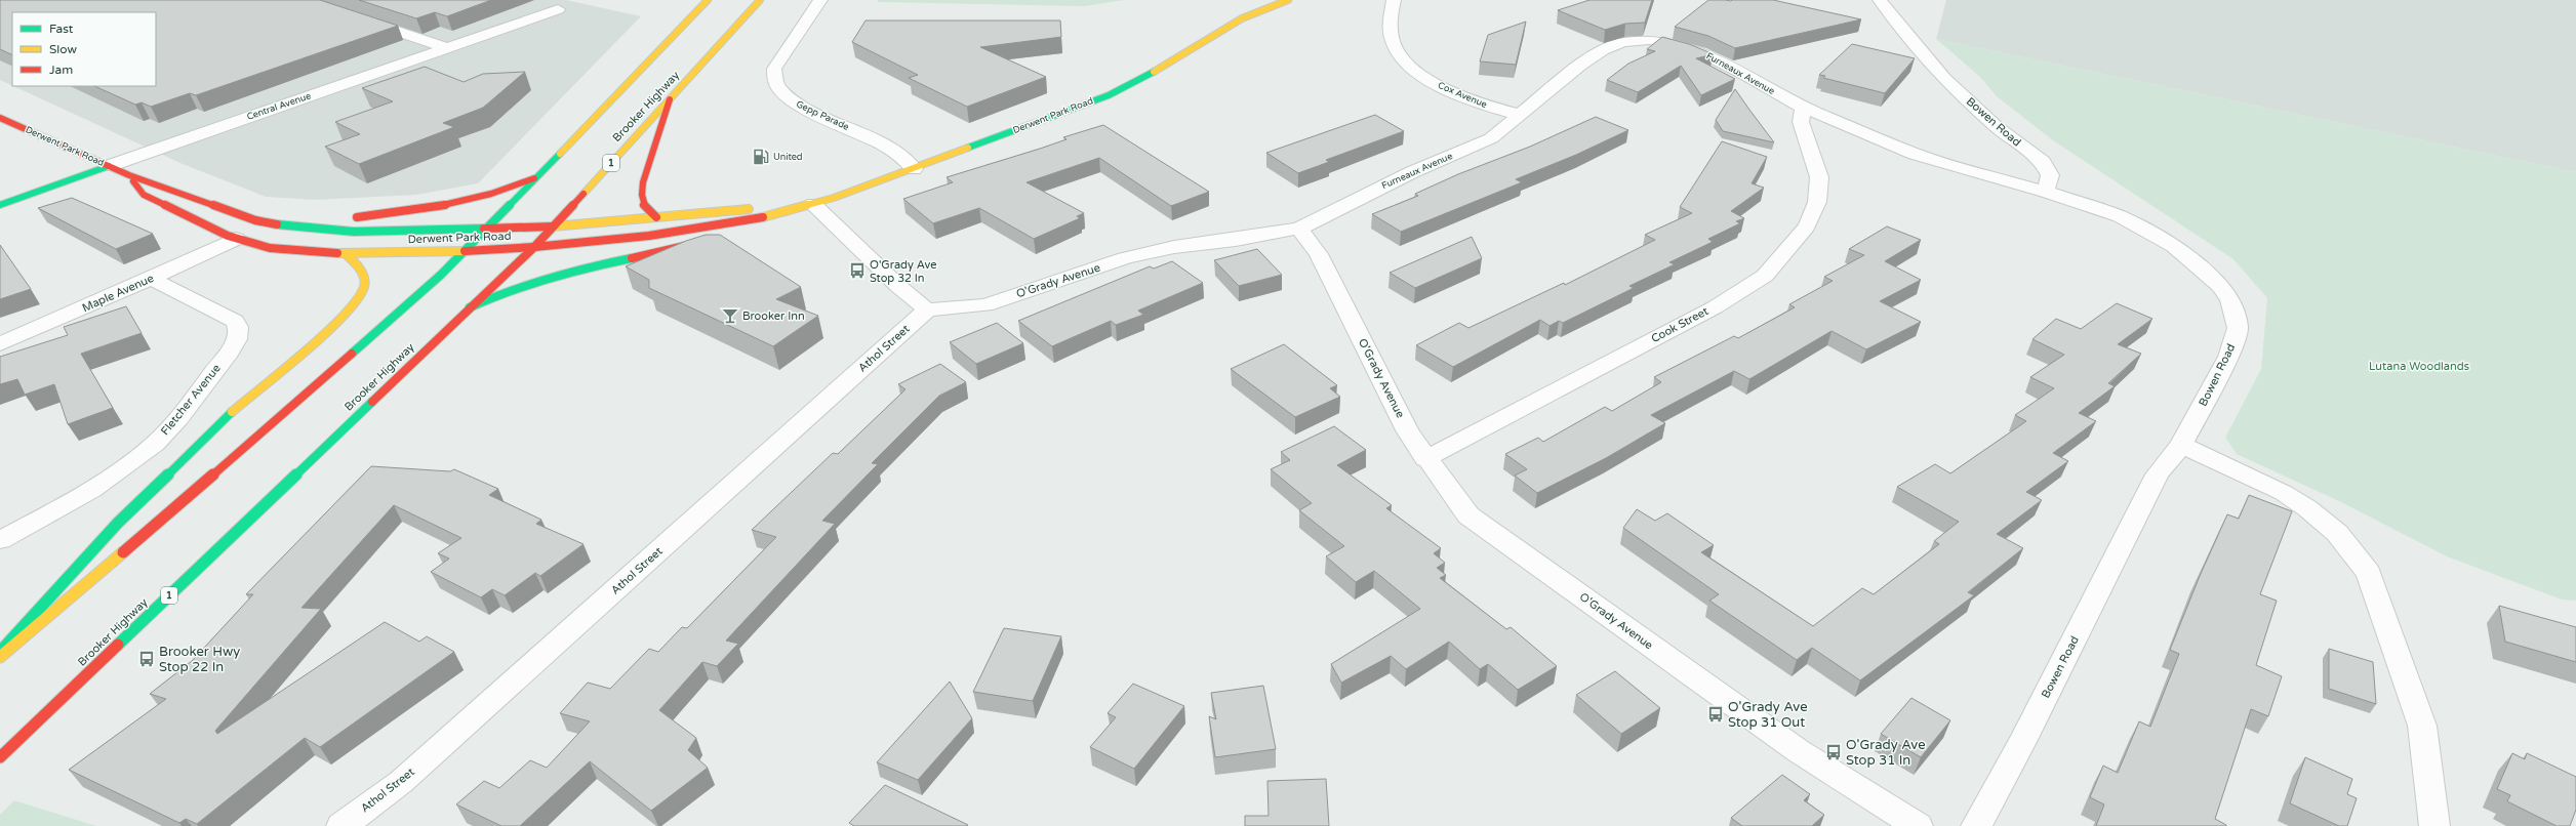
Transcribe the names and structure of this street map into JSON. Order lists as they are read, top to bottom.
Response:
{
  "streets": {
    "main road": [
      "Central Avenue",
      "Brooker Highway",
      "Derwent Park Road",
      "1"
    ],
    "street": [
      "Furneaux Avenue",
      "Cox Avenue",
      "Gepp Parade",
      "Bowen Road",
      "O'Grady Avenue",
      "Maple Avenue",
      "Cook Street",
      "Athol Street",
      "Fletcher Avenue"
    ]
  },
  "crossings": [
    ["Furneaux Avenue", "Cox Avenue"],
    ["Furneaux Avenue", "Bowen Road"],
    ["Furneaux Avenue", "O'Grady Avenue"],
    ["Furneaux Avenue", "Cook Street"],
    ["Central Avenue", "Derwent Park Road"],
    ["Brooker Highway", "Derwent Park Road"],
    ["Gepp Parade", "Derwent Park Road"],
    ["Derwent Park Road", "Maple Avenue"],
    ["O'Grady Avenue", "Cook Street"],
    ["O'Grady Avenue", "Athol Street"],
    ["Maple Avenue", "Fletcher Avenue"]
  ],
  "parks": ["Lutana Woodlands"],
  "places": {
    "fuel station": ["United"],
    "bus stop": [
      "O'Grady Ave Stop 32 In",
      "Brooker Hwy Stop 22 In",
      "O'Grady Ave Stop 31 Out",
      "O'Grady Ave Stop 31 In"
    ],
    "bar": ["Brooker Inn"]
  },
  "legend": ["Fast", "Slow", "Jam"]
}
